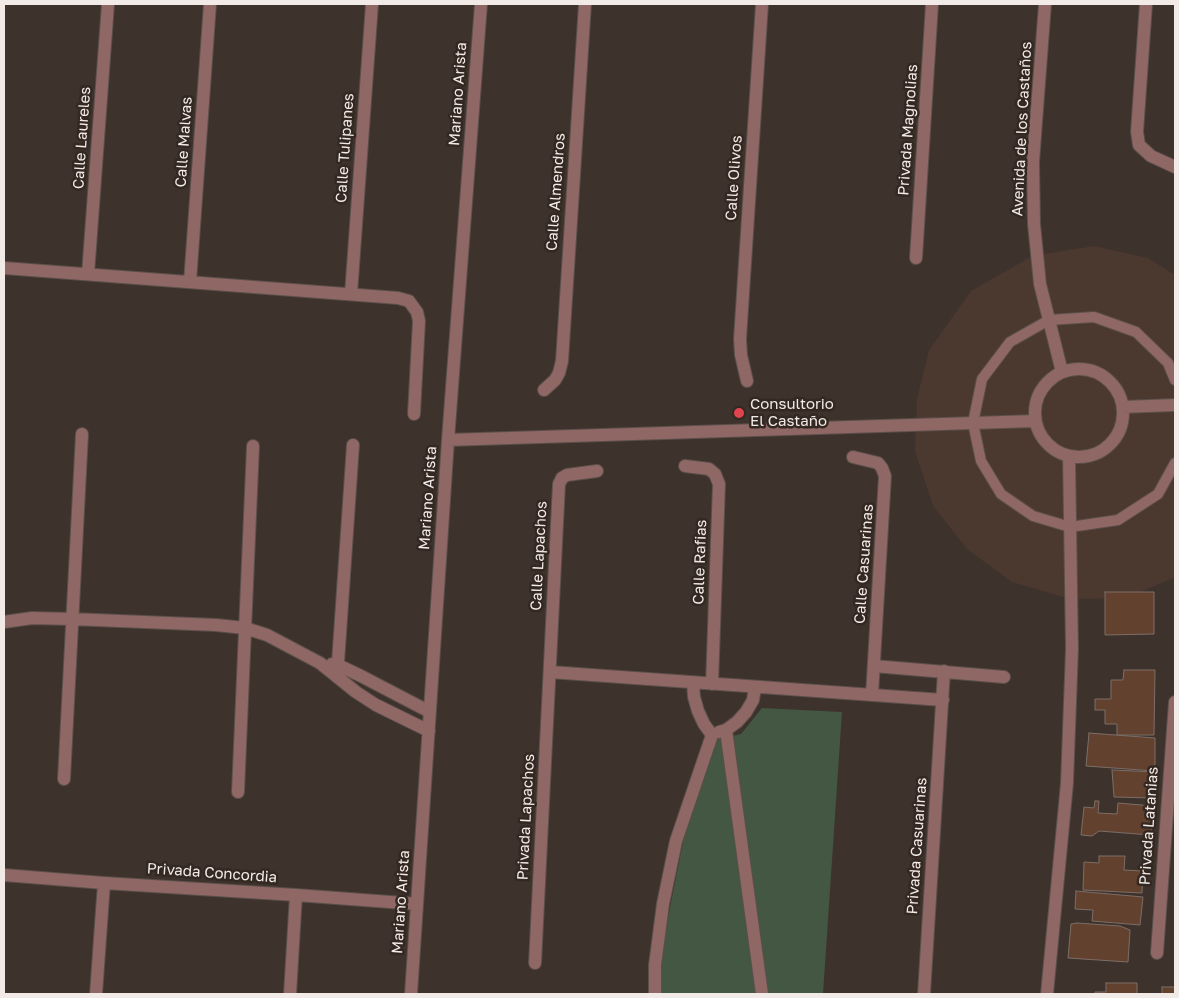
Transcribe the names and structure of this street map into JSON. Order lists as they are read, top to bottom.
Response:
{
  "streets": {
    "street": [
      "Mariano Arista",
      "Avenida de los Castaños",
      "Privada Magnolias",
      "Calle Laureles",
      "Calle Malvas",
      "Calle Tulipanes",
      "Calle Olivos",
      "Calle Almendros",
      "Calle Lapachos",
      "Calle Rafias",
      "Calle Casuarinas",
      "Privada Lapachos",
      "Privada Latanias",
      "Privada Casuarinas",
      "Privada Concordia"
    ]
  },
  "crossings": [
    ["Mariano Arista", "Privada Concordia"],
    ["Calle Lapachos", "Privada Lapachos"]
  ],
  "places": ["Consultorio El Castaño"]
}
